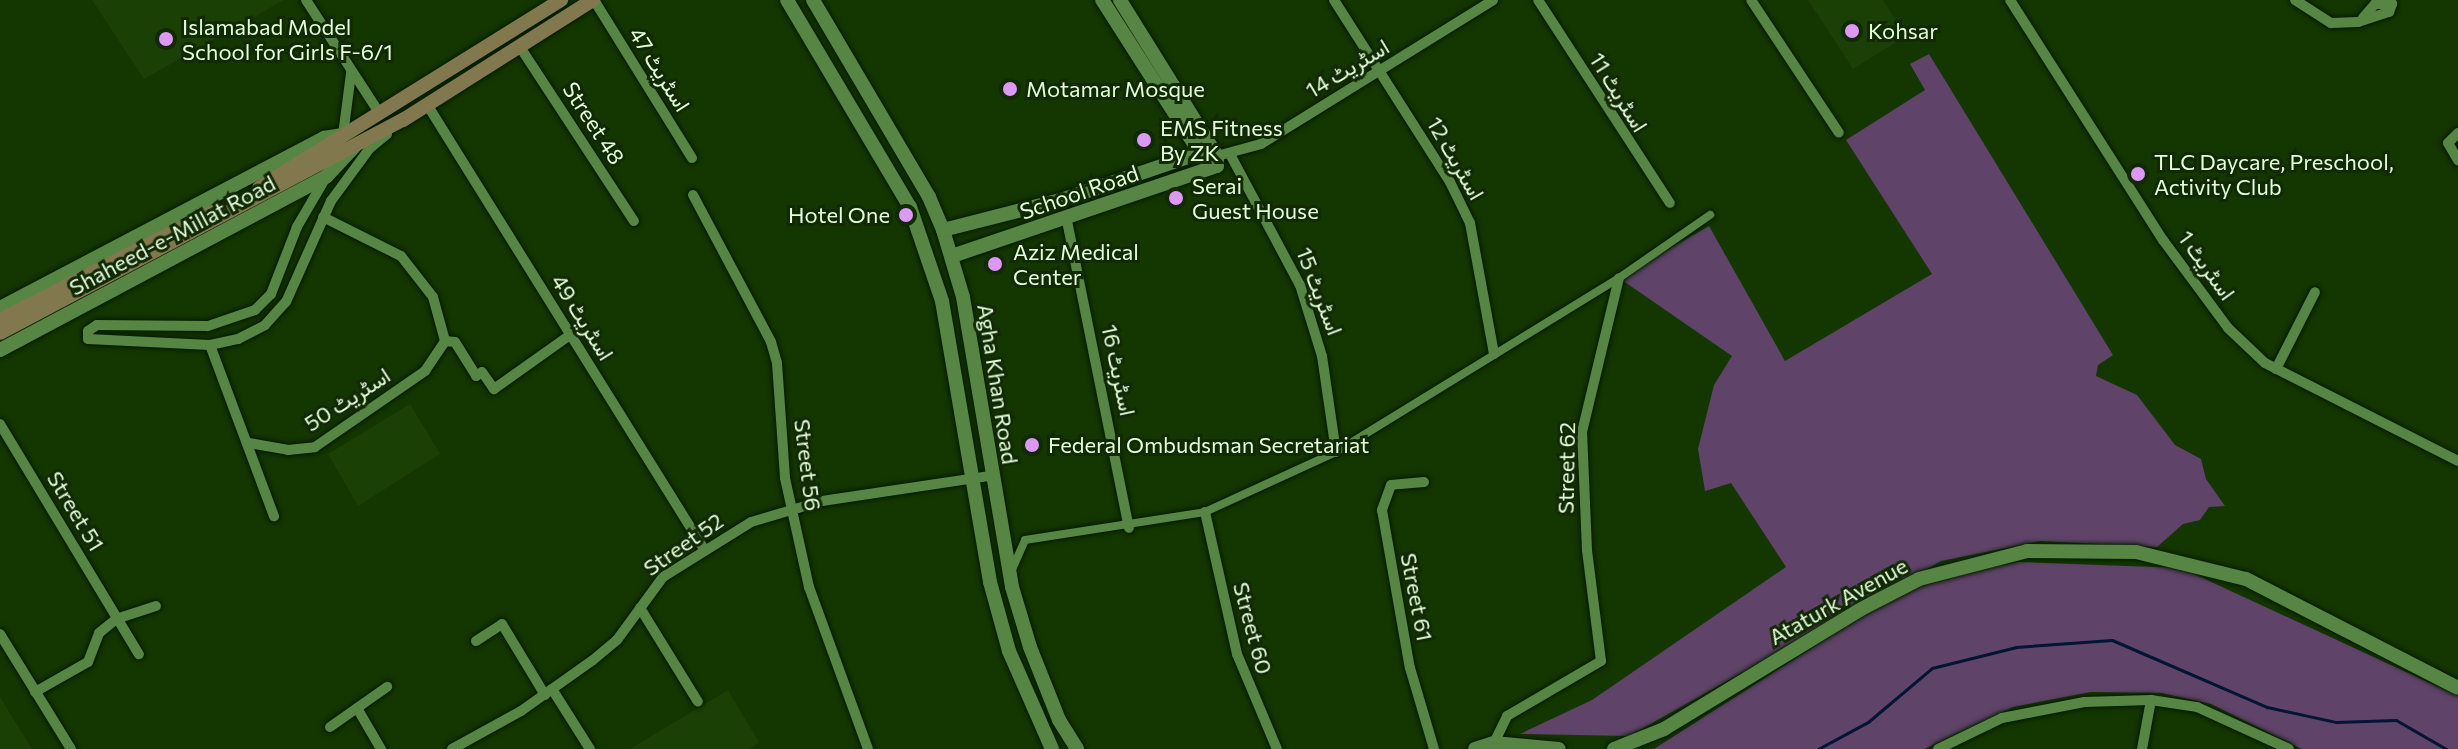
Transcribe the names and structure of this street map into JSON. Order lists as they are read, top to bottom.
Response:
{
  "streets": {
    "main road": ["Shaheed-e-Millat Road"],
    "street": [
      "اسٹریٹ 14",
      "اسٹریٹ 47",
      "اسٹریٹ 11",
      "Street 48",
      "اسٹریٹ 12",
      "School Road",
      "اسٹریٹ 1",
      "اسٹریٹ 15",
      "اسٹریٹ 49",
      "اسٹریٹ 16",
      "Agha Khan Road",
      "اسٹریٹ 50",
      "Street 56",
      "Street 62",
      "Street 51",
      "Street 52",
      "Street 61",
      "Ataturk Avenue",
      "Street 60"
    ]
  },
  "crossings": [
    ["اسٹریٹ 14", "اسٹریٹ 12"],
    ["اسٹریٹ 14", "School Road"],
    ["اسٹریٹ 14", "اسٹریٹ 15"],
    ["اسٹریٹ 47", "Shaheed-e-Millat Road"],
    ["Street 48", "Shaheed-e-Millat Road"],
    ["School Road", "اسٹریٹ 15"],
    ["School Road", "اسٹریٹ 16"],
    ["School Road", "Agha Khan Road"],
    ["Shaheed-e-Millat Road", "اسٹریٹ 49"],
    ["اسٹریٹ 49", "Street 52"],
    ["Agha Khan Road", "Street 52"],
    ["Street 56", "Street 52"]
  ],
  "places": [
    "Kohsar",
    "Islamabad Model School for Girls F-6/1",
    "Motamar Mosque",
    "EMS Fitness By ZK",
    "TLC Daycare, Preschool, Activity Club",
    "Serai Guest House",
    "Hotel One",
    "Aziz Medical Center",
    "Federal Ombudsman Secretariat"
  ]
}
